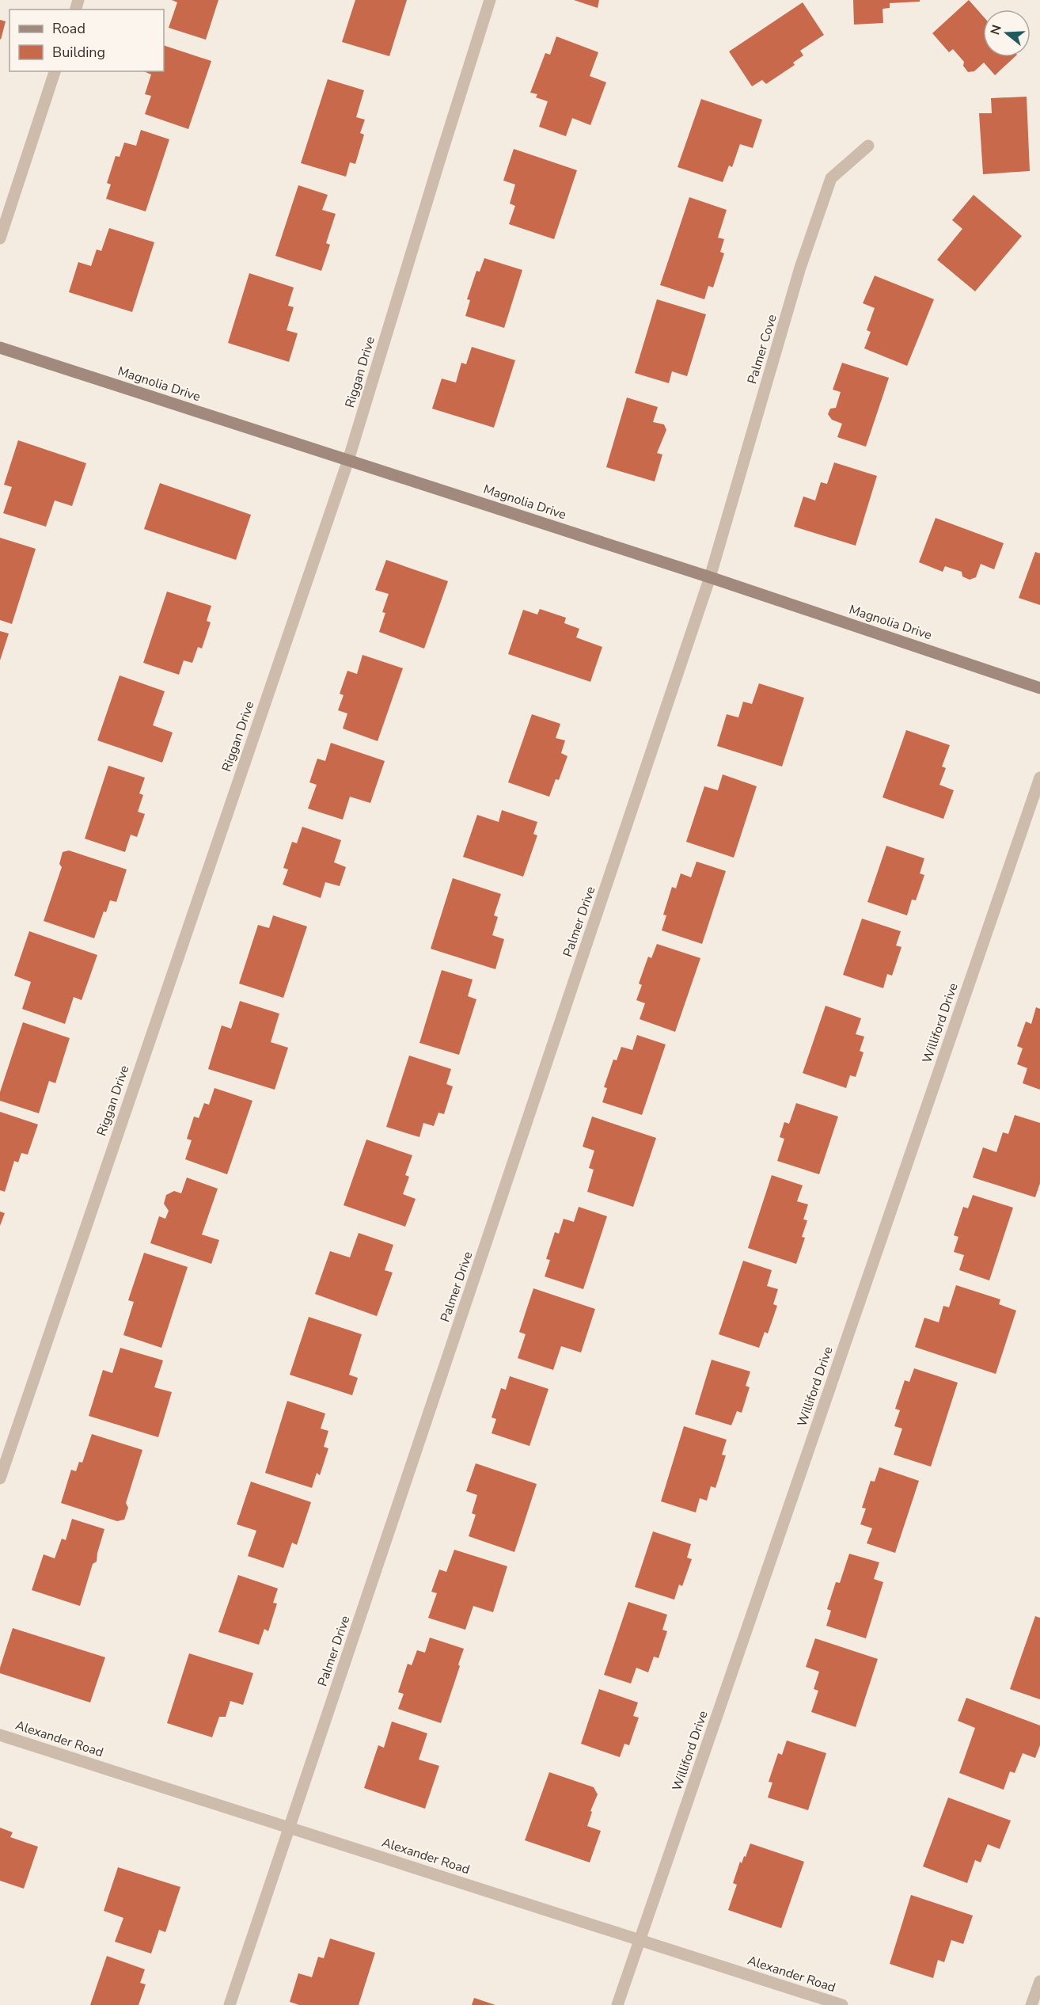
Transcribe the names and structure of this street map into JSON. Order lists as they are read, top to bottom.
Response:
{
  "streets": {
    "street": [
      "Palmer Cove",
      "Riggan Drive",
      "Magnolia Drive",
      "Palmer Drive",
      "Williford Drive",
      "Alexander Road"
    ]
  },
  "crossings": [
    ["Palmer Cove", "Magnolia Drive"],
    ["Palmer Cove", "Palmer Drive"],
    ["Riggan Drive", "Magnolia Drive"],
    ["Magnolia Drive", "Palmer Drive"],
    ["Palmer Drive", "Alexander Road"],
    ["Williford Drive", "Alexander Road"]
  ],
  "legend": ["Road", "Building"],
  "north": "left"
}
